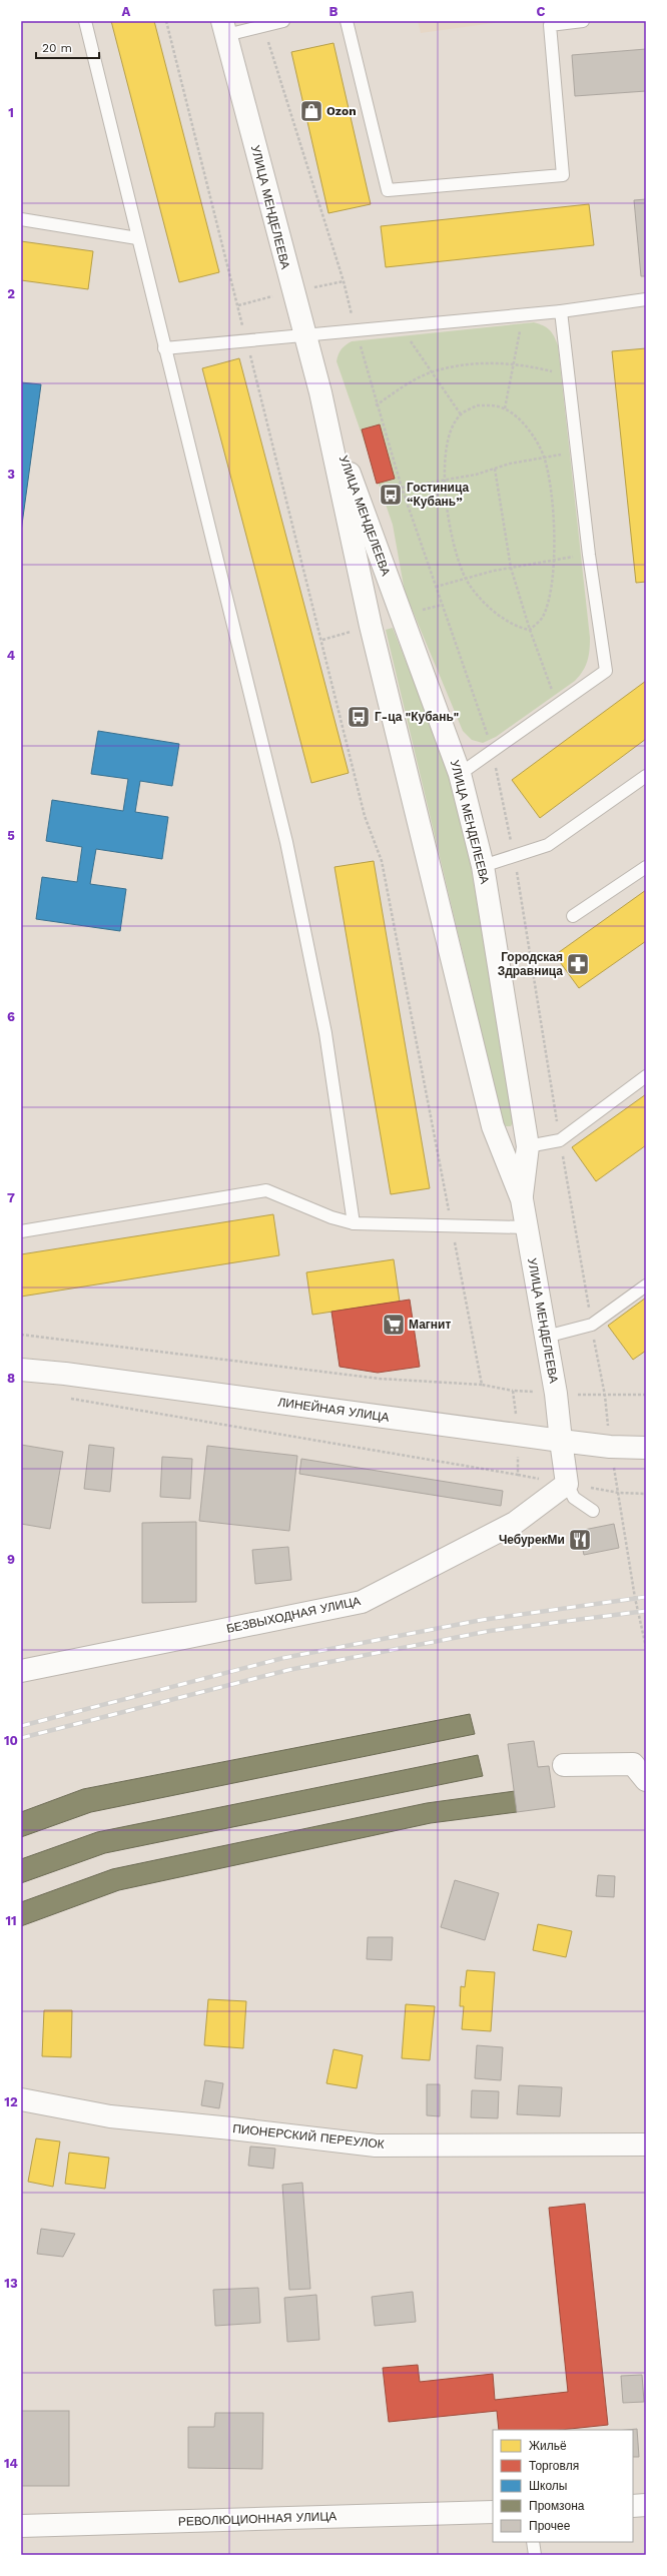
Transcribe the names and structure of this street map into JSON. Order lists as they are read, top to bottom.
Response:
{
  "streets": {
    "main road": [
      "УЛИЦА МЕНДЕЛЕЕВА",
      "ЛИНЕЙНАЯ УЛИЦА",
      "БЕЗВЫХОДНАЯ УЛИЦА",
      "ПИОНЕРСКИЙ ПЕРЕУЛОК",
      "РЕВОЛЮЦИОННАЯ УЛИЦА"
    ]
  },
  "crossings": [
    ["УЛИЦА МЕНДЕЛЕЕВА", "ЛИНЕЙНАЯ УЛИЦА"]
  ],
  "places": {
    "shop": ["Ozon"],
    "bus stop": ["Гостиница “Кубань”", "Г-ца \"Кубань\""],
    "pharmacy": ["Городская Здравница"],
    "supermarket": ["Магнит"],
    "restaurant": ["ЧебурекМи"]
  },
  "legend": [
    "Жильё",
    "Торговля",
    "Школы",
    "Промзона",
    "Прочее"
  ],
  "scale_bar": "20 m",
  "grid": {
    "columns": ["A", "B", "C"],
    "rows": [
      "1",
      "2",
      "3",
      "4",
      "5",
      "6",
      "7",
      "8",
      "9",
      "10",
      "11",
      "12",
      "13",
      "14"
    ]
  }
}
